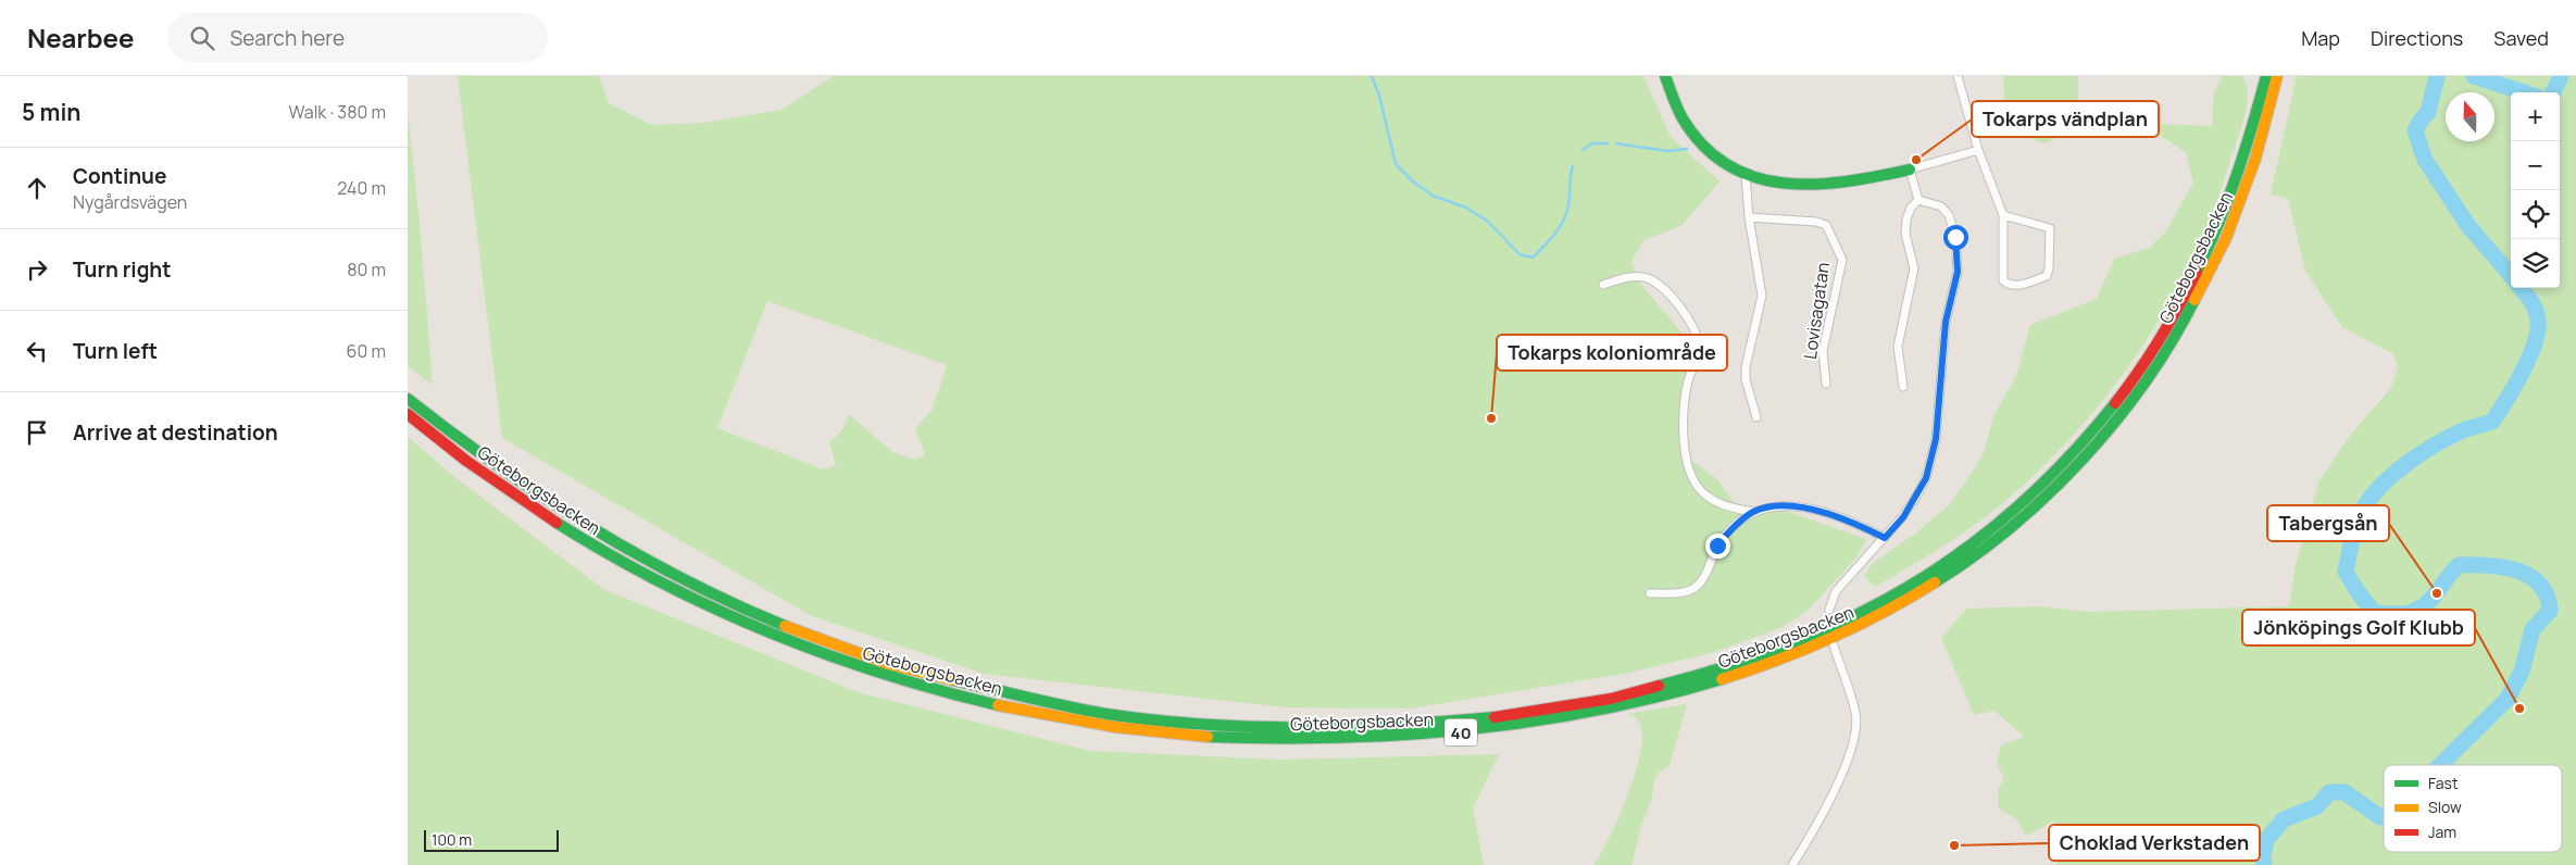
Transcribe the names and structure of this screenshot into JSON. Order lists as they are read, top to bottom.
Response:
{
  "streets": {
    "main road": ["Göteborgsbacken", "40"],
    "street": ["Lovisagatan"]
  },
  "places": [
    "Tokarps vändplan",
    "Tokarps koloniområde",
    "Tabergsån",
    "Jönköpings Golf Klubb",
    "Choklad Verkstaden"
  ],
  "legend": ["Fast", "Slow", "Jam"],
  "scale_bar": "100 m",
  "north": "top",
  "page": {
    "header": "Nearbee",
    "search": "Search here",
    "nav": ["Map", "Directions", "Saved"],
    "heading": ["5 min", "Walk · 380 m"],
    "map_buttons": ["+", "−"],
    "list": [
      ["Continue", "Nygårdsvägen", "240 m"],
      ["Turn right", "80 m"],
      ["Turn left", "60 m"],
      "Arrive at destination"
    ],
    "scale": "100 m"
  }
}
